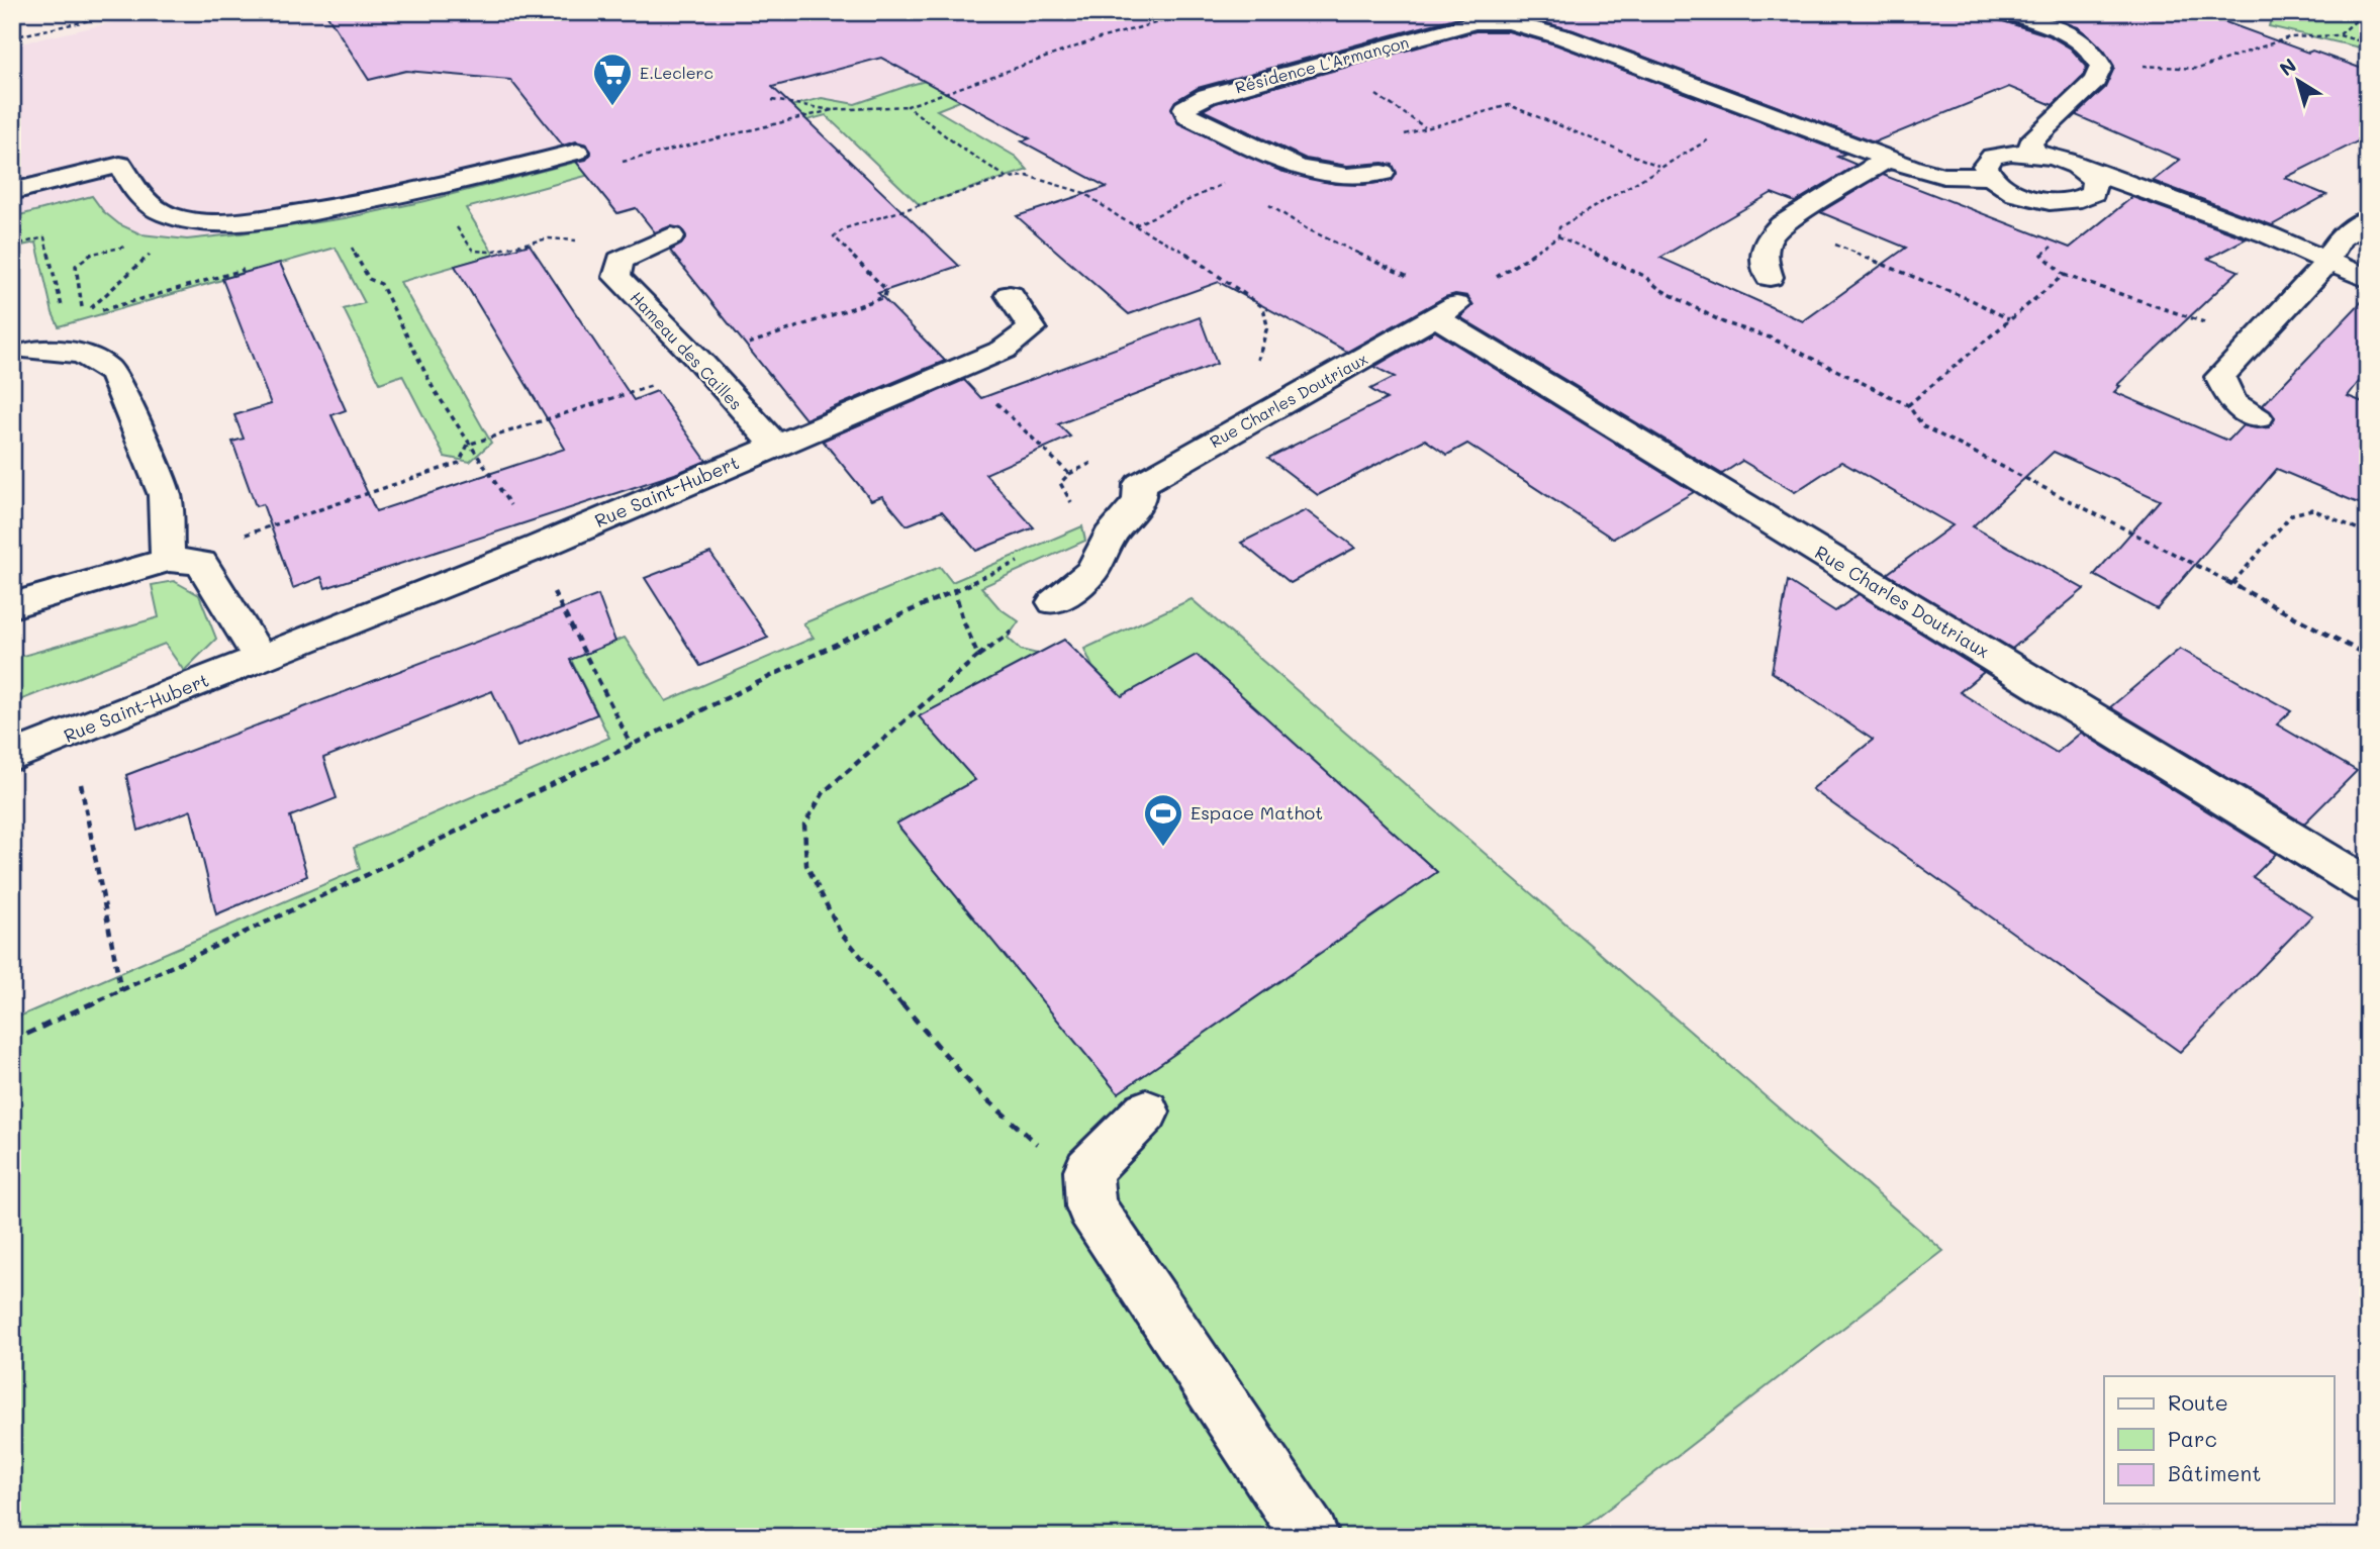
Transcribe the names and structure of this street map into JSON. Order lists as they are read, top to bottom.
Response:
{
  "streets": {
    "street": [
      "Résidence L'Armançon",
      "Hameau des Cailles",
      "Rue Charles Doutriaux",
      "Rue Saint-Hubert"
    ]
  },
  "crossings": [
    ["Hameau des Cailles", "Rue Saint-Hubert"]
  ],
  "places": {
    "supermarket": ["E.Leclerc"],
    "sports": ["Espace Mathot"]
  },
  "legend": ["Route", "Parc", "Bâtiment"],
  "north": "top left"
}
